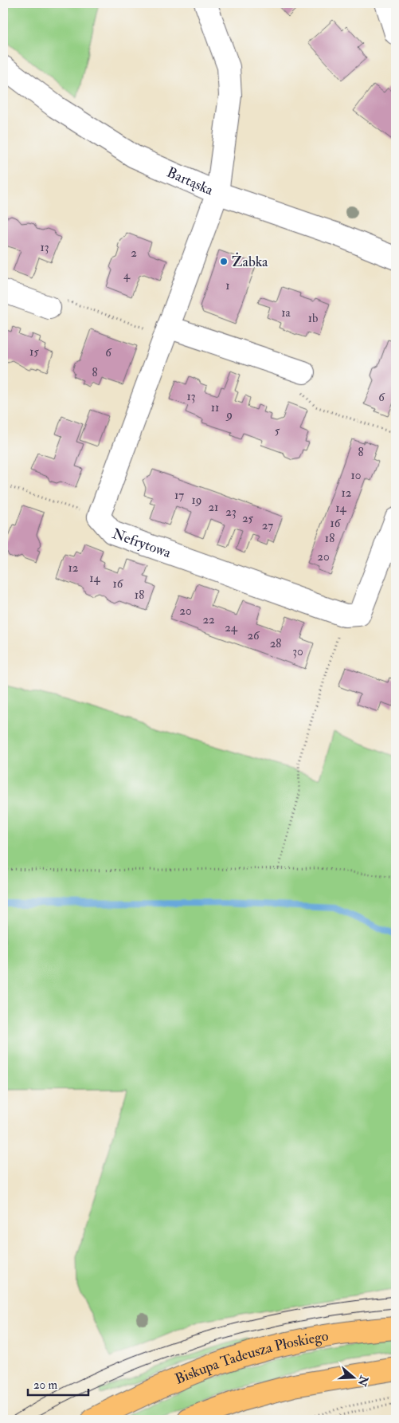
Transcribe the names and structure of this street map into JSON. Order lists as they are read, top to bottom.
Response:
{
  "streets": {
    "main road": ["Biskupa Tadeusza Płoskiego"],
    "street": ["Bartąska", "Nefrytowa"]
  },
  "crossings": [
    ["Bartąska", "Nefrytowa"]
  ],
  "places": ["Żabka"],
  "house_numbers": [
    "13",
    "2",
    "4",
    "1",
    "1a",
    "1b",
    "15",
    "6",
    "8",
    "13",
    "6",
    "11",
    "9",
    "5",
    "8",
    "10",
    "12",
    "17",
    "19",
    "21",
    "14",
    "23",
    "25",
    "16",
    "27",
    "18",
    "20",
    "12",
    "14",
    "16",
    "18",
    "20",
    "22",
    "24",
    "26",
    "28",
    "30"
  ],
  "scale_bar": "20 m",
  "north": "right"
}
